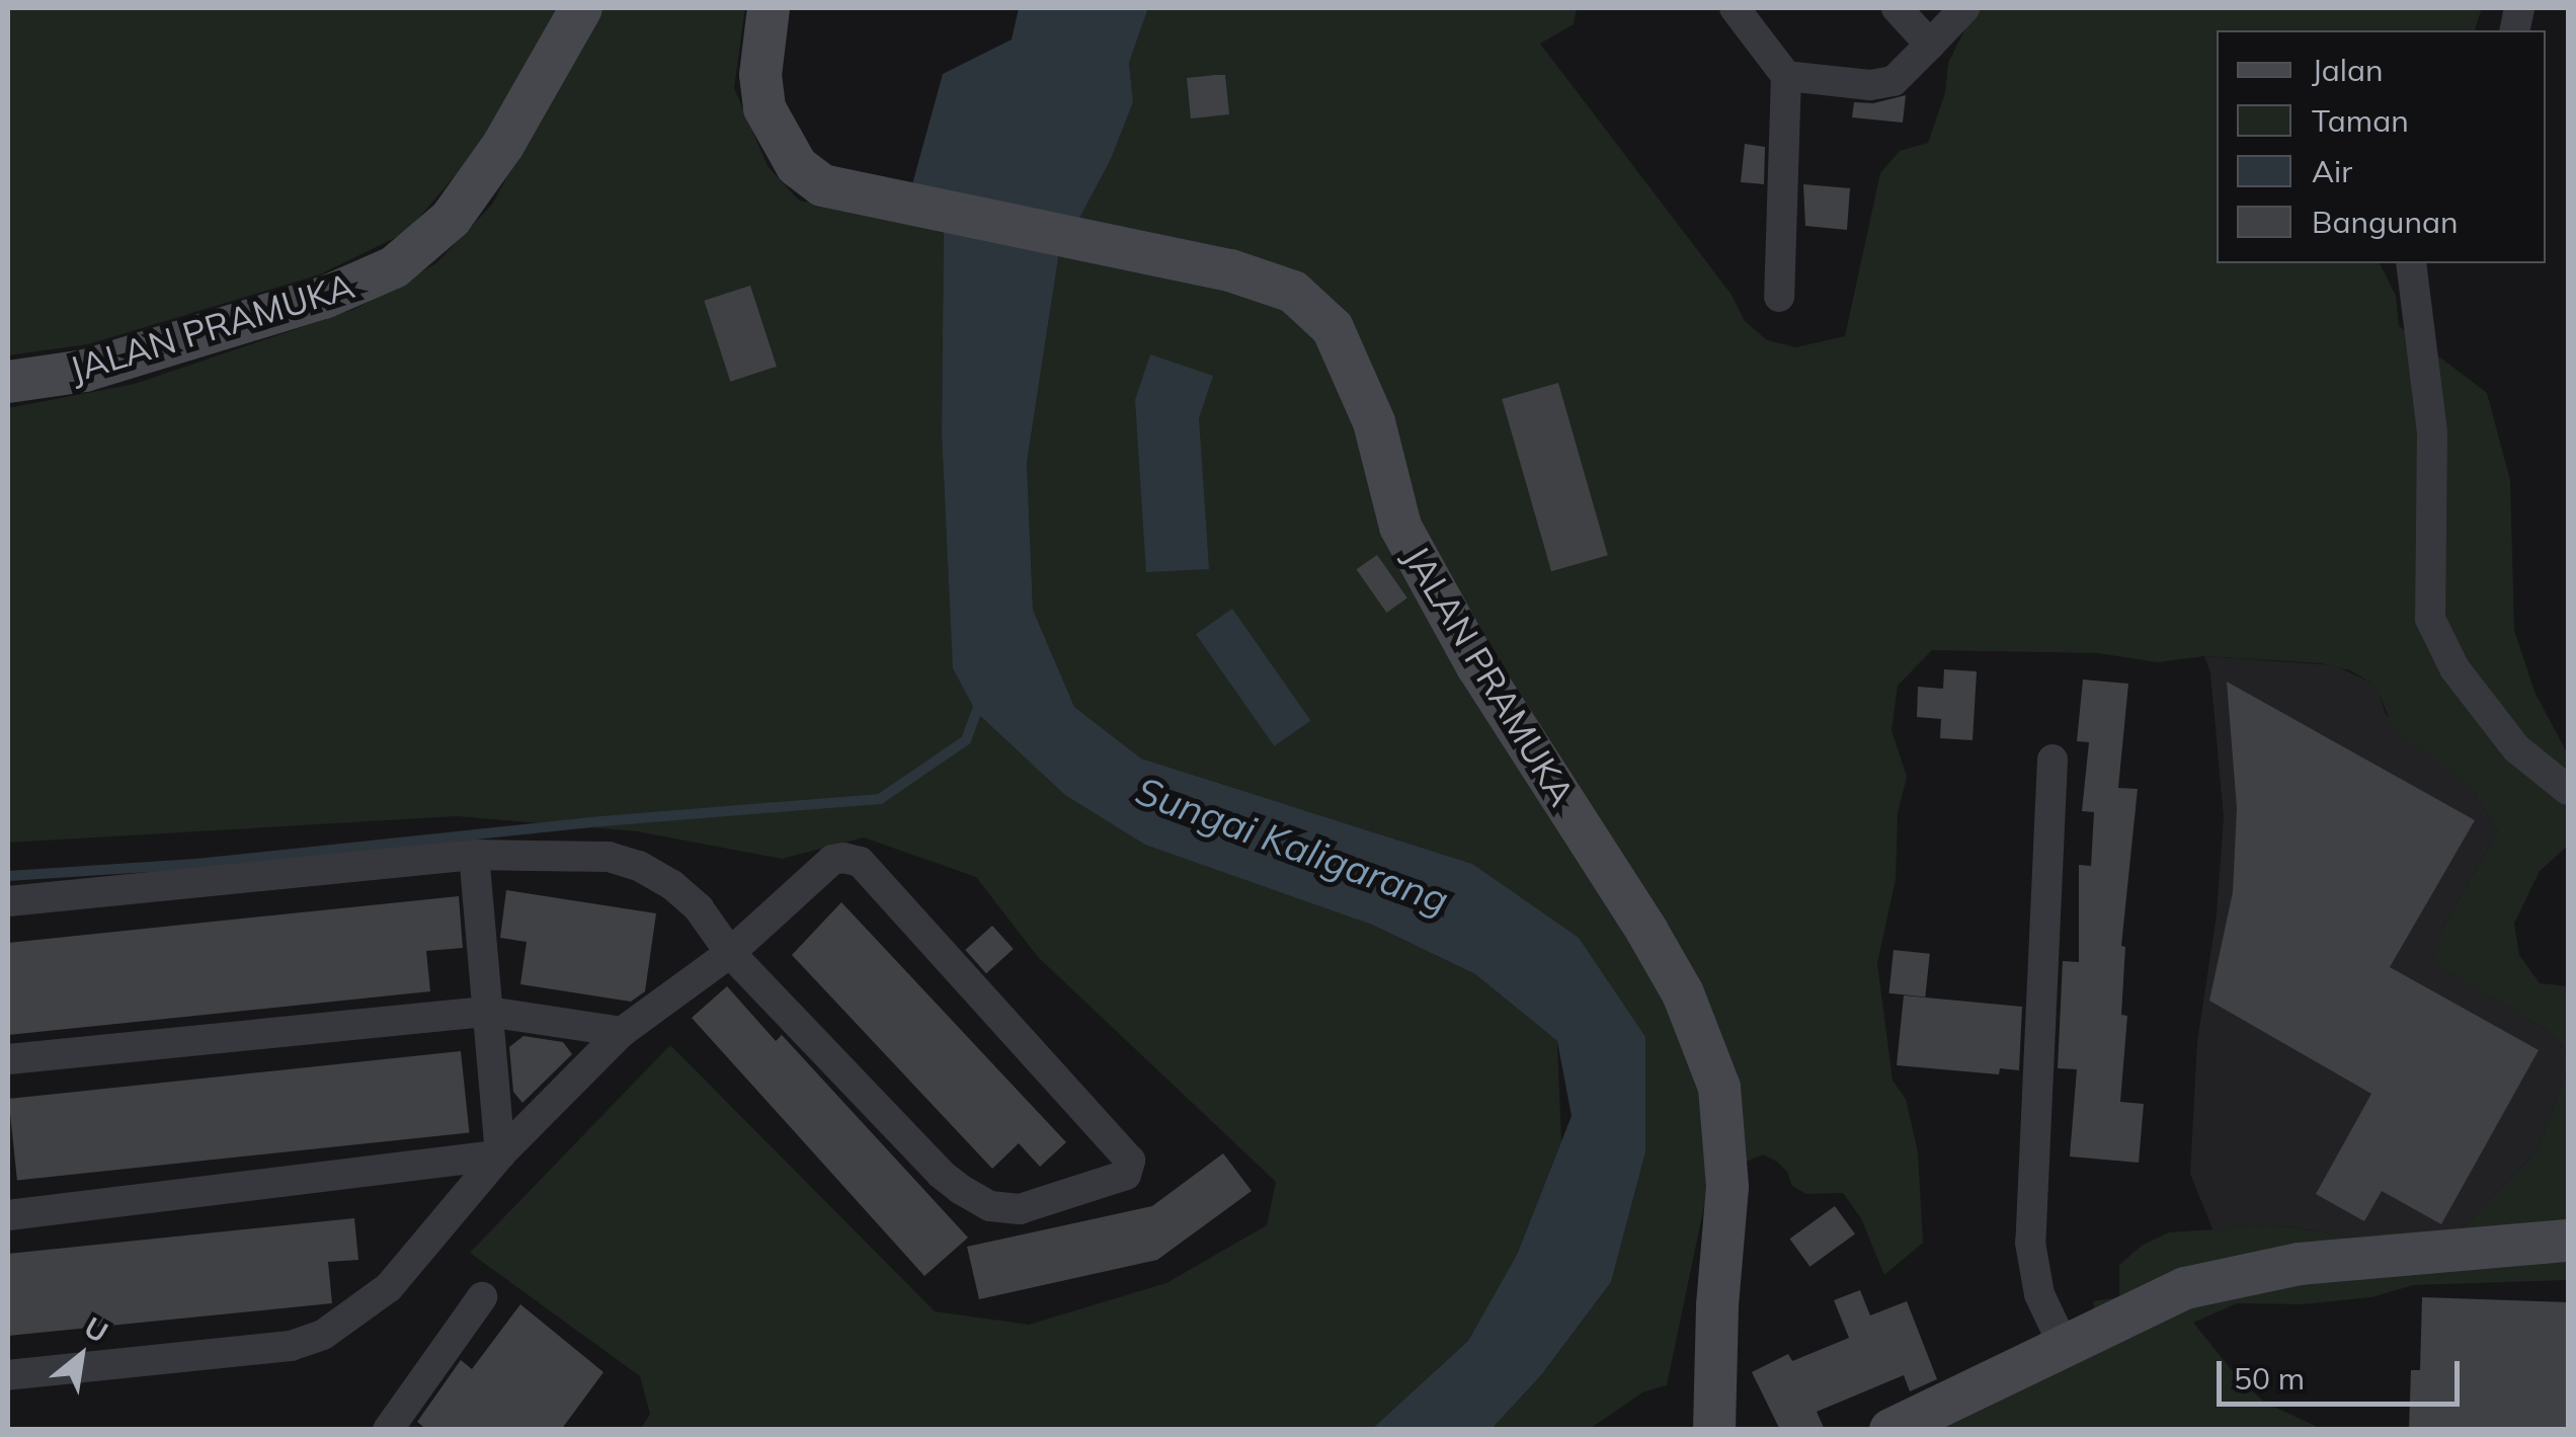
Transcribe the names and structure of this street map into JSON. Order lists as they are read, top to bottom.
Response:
{
  "streets": {
    "main road": ["JALAN PRAMUKA"]
  },
  "water": ["Sungai Kaligarang"],
  "legend": [
    "Jalan",
    "Taman",
    "Air",
    "Bangunan"
  ],
  "scale_bar": "50 m",
  "north": "top right"
}
